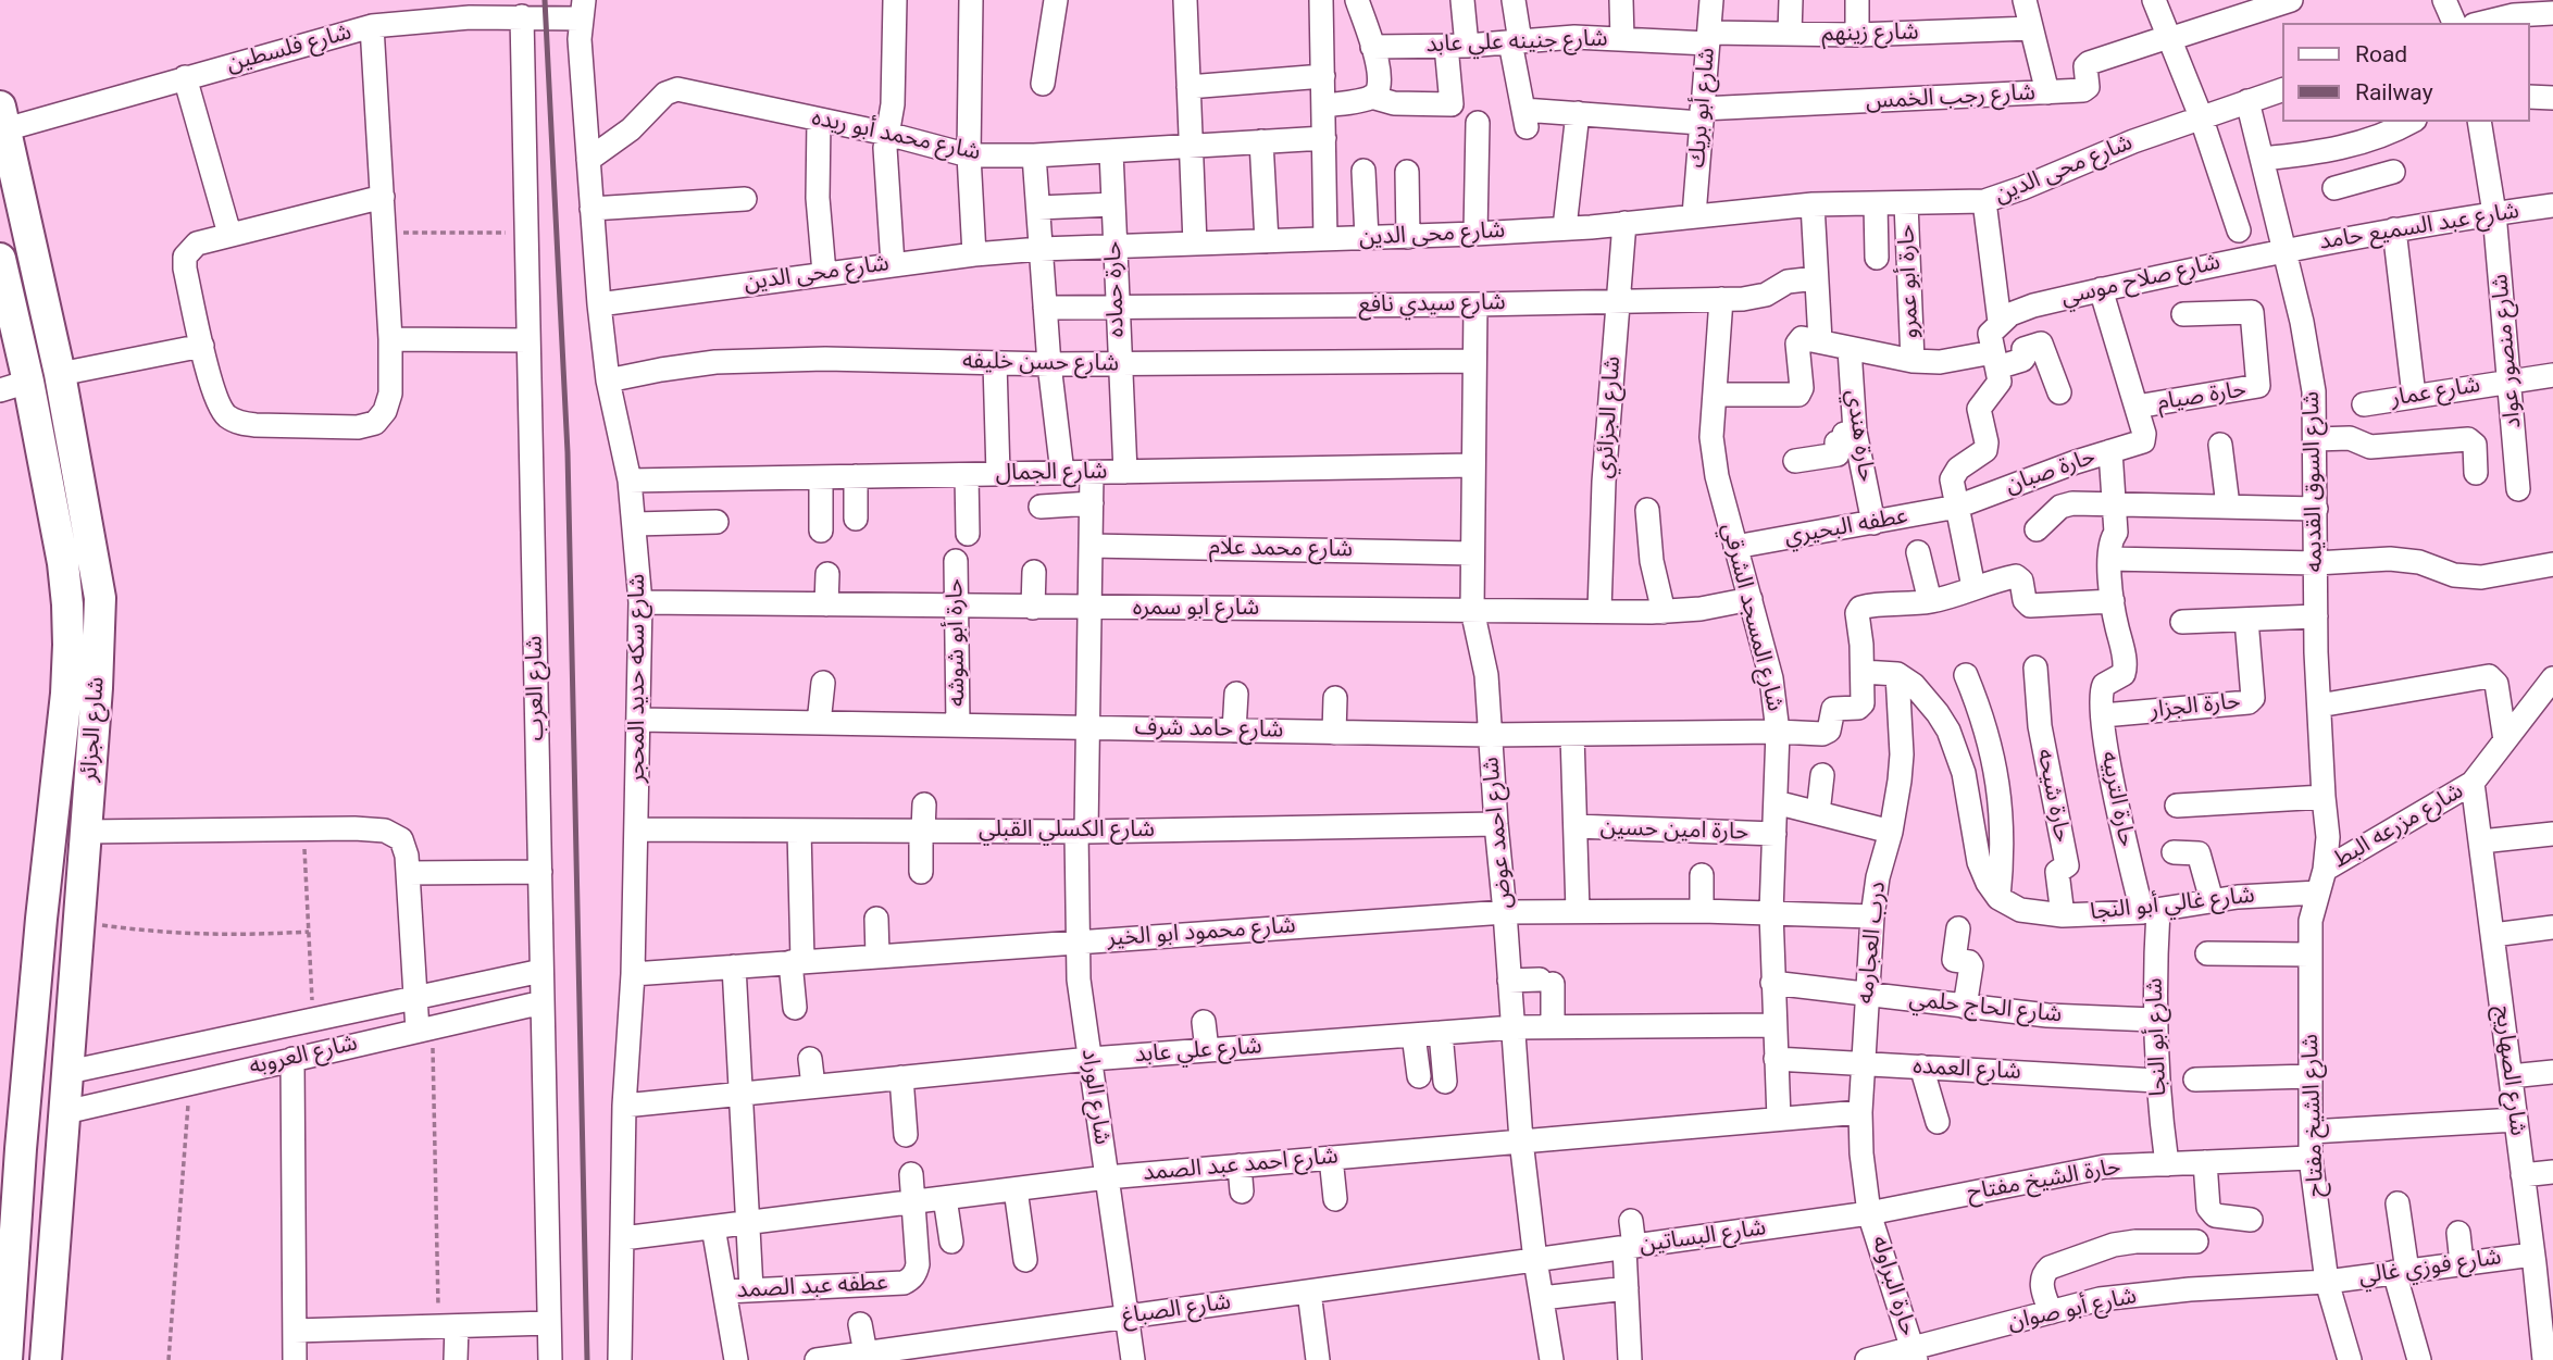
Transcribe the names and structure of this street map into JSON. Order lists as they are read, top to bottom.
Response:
{
  "streets": {
    "street": [
      "شارع زينهم",
      "شارع جنينه علي عابد",
      "شارع فلسطين",
      "شارع رجب الخمس",
      "شارع أبو بريك",
      "شارع محمد أبو ريده",
      "شارع محى الدين",
      "شارع عبد السميع حامد",
      "شارع صلاح موسي",
      "حارة أبو عمرو",
      "حارة حماده",
      "شارع سيدي نافع",
      "شارع منصور عواد",
      "شارع حسن خليفه",
      "شارع عمار",
      "حارة صيام",
      "شارع الجزائري",
      "حارة هندي",
      "حارة صبان",
      "شارع الجمال",
      "شارع السوق القديمه",
      "عطفه البحيري",
      "شارع محمد علام",
      "شارع ابو سمره",
      "شارع المسجد الشرقي",
      "حارة أبو شوشه",
      "شارع سكه حديد المحجر",
      "شارع العرب",
      "حارة الجزار",
      "شارع الجزائر",
      "شارع حامد شرف",
      "حارة شيحه",
      "حارة التربيه",
      "شارع مزرعه البط",
      "شارع الكسلي القبلي",
      "حارة امين حسين",
      "شارع احمد عوض",
      "شارع غالي أبو النجا",
      "شارع محمود ابو الخير",
      "درب العجارمه",
      "شارع الحاج حلمي",
      "شارع أبو النجا",
      "شارع علي عابد",
      "شارع العروبه",
      "شارع العمده",
      "شارع الصهاريج",
      "شارع الوراد",
      "شارع الشيخ مفتاح",
      "شارع احمد عبد الصمد",
      "حارة الشيخ مفتاح",
      "شارع البساتين",
      "شارع فوزي غالي",
      "حارة البراوله",
      "عطفه عبد الصمد",
      "شارع الصباغ",
      "شارع أبو صوان"
    ]
  },
  "crossings": [
    ["شارع زينهم", "شارع جنينه علي عابد"],
    ["شارع زينهم", "شارع أبو بريك"],
    ["شارع جنينه علي عابد", "شارع رجب الخمس"],
    ["شارع جنينه علي عابد", "شارع أبو بريك"],
    ["شارع فلسطين", "شارع سكه حديد المحجر"],
    ["شارع فلسطين", "شارع العرب"],
    ["شارع فلسطين", "شارع الجزائر"],
    ["شارع رجب الخمس", "شارع أبو بريك"],
    ["شارع أبو بريك", "شارع محى الدين"],
    ["شارع محمد أبو ريده", "حارة حماده"],
    ["شارع محمد أبو ريده", "شارع سكه حديد المحجر"],
    ["شارع محى الدين", "حارة أبو عمرو"],
    ["شارع محى الدين", "حارة حماده"],
    ["شارع محى الدين", "شارع الجزائري"],
    ["شارع محى الدين", "شارع السوق القديمه"],
    ["شارع محى الدين", "شارع سكه حديد المحجر"],
    ["شارع عبد السميع حامد", "شارع صلاح موسي"],
    ["شارع عبد السميع حامد", "شارع منصور عواد"],
    ["شارع عبد السميع حامد", "شارع السوق القديمه"],
    ["شارع صلاح موسي", "شارع السوق القديمه"],
    ["حارة حماده", "شارع سيدي نافع"],
    ["حارة حماده", "شارع حسن خليفه"],
    ["حارة حماده", "شارع الجمال"],
    ["شارع سيدي نافع", "شارع الجزائري"],
    ["شارع سيدي نافع", "شارع المسجد الشرقي"],
    ["شارع سيدي نافع", "شارع احمد عوض"],
    ["شارع منصور عواد", "شارع عمار"],
    ["شارع حسن خليفه", "شارع سكه حديد المحجر"],
    ["شارع حسن خليفه", "شارع احمد عوض"],
    ["حارة صيام", "حارة صبان"],
    ["شارع الجزائري", "شارع ابو سمره"],
    ["حارة هندي", "عطفه البحيري"],
    ["حارة صبان", "عطفه البحيري"],
    ["شارع الجمال", "شارع سكه حديد المحجر"],
    ["شارع الجمال", "شارع احمد عوض"],
    ["شارع الجمال", "شارع الوراد"],
    ["شارع السوق القديمه", "شارع مزرعه البط"],
    ["شارع السوق القديمه", "شارع الشيخ مفتاح"],
    ["عطفه البحيري", "شارع المسجد الشرقي"],
    ["شارع محمد علام", "شارع احمد عوض"],
    ["شارع محمد علام", "شارع الوراد"],
    ["شارع ابو سمره", "شارع المسجد الشرقي"],
    ["شارع ابو سمره", "حارة أبو شوشه"],
    ["شارع ابو سمره", "شارع سكه حديد المحجر"],
    ["شارع ابو سمره", "شارع احمد عوض"],
    ["شارع ابو سمره", "شارع الوراد"],
    ["شارع المسجد الشرقي", "شارع حامد شرف"],
    ["شارع المسجد الشرقي", "حارة امين حسين"],
    ["شارع المسجد الشرقي", "شارع محمود ابو الخير"],
    ["شارع المسجد الشرقي", "شارع الحاج حلمي"],
    ["شارع المسجد الشرقي", "شارع علي عابد"],
    ["شارع المسجد الشرقي", "شارع العمده"],
    ["شارع المسجد الشرقي", "شارع احمد عبد الصمد"],
    ["حارة أبو شوشه", "شارع حامد شرف"],
    ["شارع سكه حديد المحجر", "شارع حامد شرف"],
    ["شارع سكه حديد المحجر", "شارع الكسلي القبلي"],
    ["شارع سكه حديد المحجر", "شارع محمود ابو الخير"],
    ["شارع سكه حديد المحجر", "شارع علي عابد"],
    ["شارع سكه حديد المحجر", "شارع احمد عبد الصمد"],
    ["شارع العرب", "شارع العروبه"],
    ["حارة الجزار", "حارة التربيه"],
    ["شارع الجزائر", "شارع العروبه"],
    ["شارع حامد شرف", "حارة امين حسين"],
    ["شارع حامد شرف", "شارع احمد عوض"],
    ["شارع حامد شرف", "شارع الوراد"],
    ["حارة شيحه", "شارع غالي أبو النجا"],
    ["حارة التربيه", "شارع غالي أبو النجا"],
    ["حارة التربيه", "شارع أبو النجا"],
    ["شارع مزرعه البط", "شارع الصهاريج"],
    ["شارع مزرعه البط", "شارع الشيخ مفتاح"],
    ["شارع الكسلي القبلي", "شارع احمد عوض"],
    ["شارع الكسلي القبلي", "شارع الوراد"],
    ["حارة امين حسين", "شارع محمود ابو الخير"],
    ["شارع احمد عوض", "شارع محمود ابو الخير"],
    ["شارع احمد عوض", "شارع علي عابد"],
    ["شارع احمد عوض", "شارع احمد عبد الصمد"],
    ["شارع احمد عوض", "شارع البساتين"],
    ["شارع احمد عوض", "شارع الصباغ"],
    ["شارع غالي أبو النجا", "شارع أبو النجا"],
    ["شارع غالي أبو النجا", "شارع الشيخ مفتاح"],
    ["شارع محمود ابو الخير", "درب العجارمه"],
    ["شارع محمود ابو الخير", "شارع الوراد"],
    ["درب العجارمه", "شارع الحاج حلمي"],
    ["درب العجارمه", "شارع العمده"],
    ["درب العجارمه", "شارع احمد عبد الصمد"],
    ["درب العجارمه", "حارة الشيخ مفتاح"],
    ["درب العجارمه", "شارع البساتين"],
    ["درب العجارمه", "حارة البراوله"],
    ["شارع الحاج حلمي", "شارع أبو النجا"],
    ["شارع أبو النجا", "شارع العمده"],
    ["شارع أبو النجا", "حارة الشيخ مفتاح"],
    ["شارع علي عابد", "شارع الوراد"],
    ["شارع الصهاريج", "شارع فوزي غالي"],
    ["شارع الوراد", "شارع احمد عبد الصمد"],
    ["شارع الوراد", "شارع الصباغ"],
    ["شارع الشيخ مفتاح", "حارة الشيخ مفتاح"],
    ["شارع الشيخ مفتاح", "شارع فوزي غالي"],
    ["شارع الشيخ مفتاح", "شارع أبو صوان"],
    ["شارع احمد عبد الصمد", "عطفه عبد الصمد"],
    ["حارة الشيخ مفتاح", "شارع البساتين"],
    ["حارة الشيخ مفتاح", "حارة البراوله"],
    ["شارع البساتين", "حارة البراوله"],
    ["شارع البساتين", "شارع الصباغ"],
    ["شارع فوزي غالي", "شارع أبو صوان"],
    ["حارة البراوله", "شارع أبو صوان"]
  ],
  "legend": ["Road", "Railway"]
}
